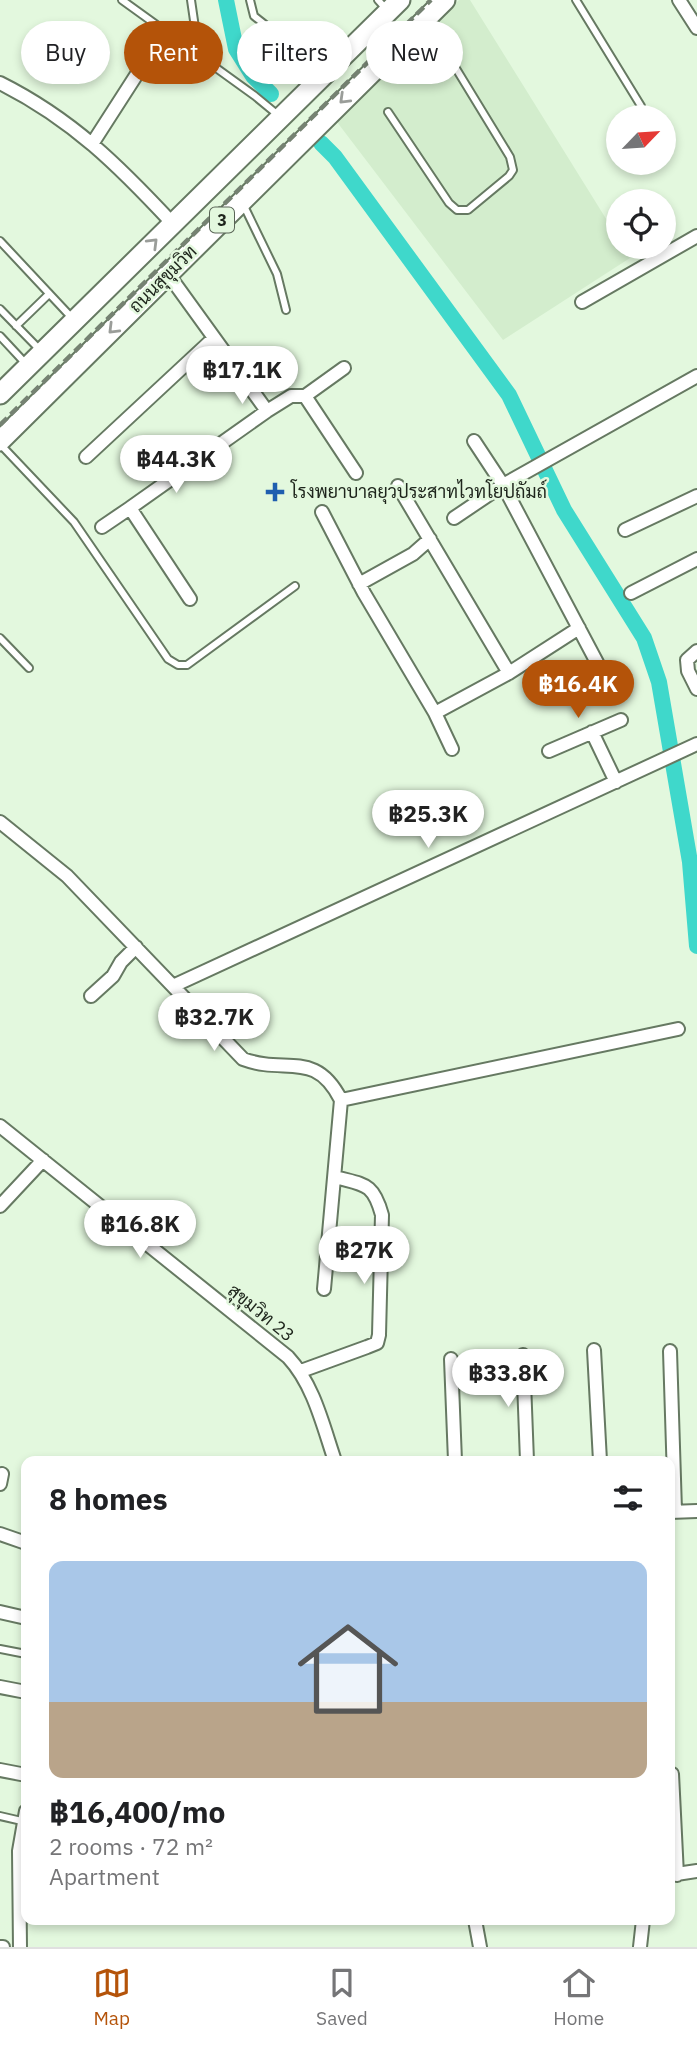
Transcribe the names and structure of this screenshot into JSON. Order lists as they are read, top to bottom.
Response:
{
  "streets": {
    "highway": ["3", "ถนนสุขุมวิท"],
    "street": ["สุขุมวิท 23"]
  },
  "places": {
    "health": ["โรงพยาบาลยุวประสาทไวทโยปถัมถ์"]
  },
  "north": "top right",
  "page": {
    "chip": [
      "Buy",
      "Rent",
      "Filters",
      "New"
    ],
    "price": [
      "฿17.1K",
      "฿44.3K",
      "฿16.4K",
      "฿25.3K",
      "฿32.7K",
      "฿16.8K",
      "฿27K",
      "฿33.8K"
    ],
    "heading": "8 homes",
    "list": [
      {
        "name": "฿16,400/mo",
        "note": "2 rooms · 72 m² · Apartment"
      }
    ],
    "tabs": ["Map", "Saved", "Home"]
  }
}
